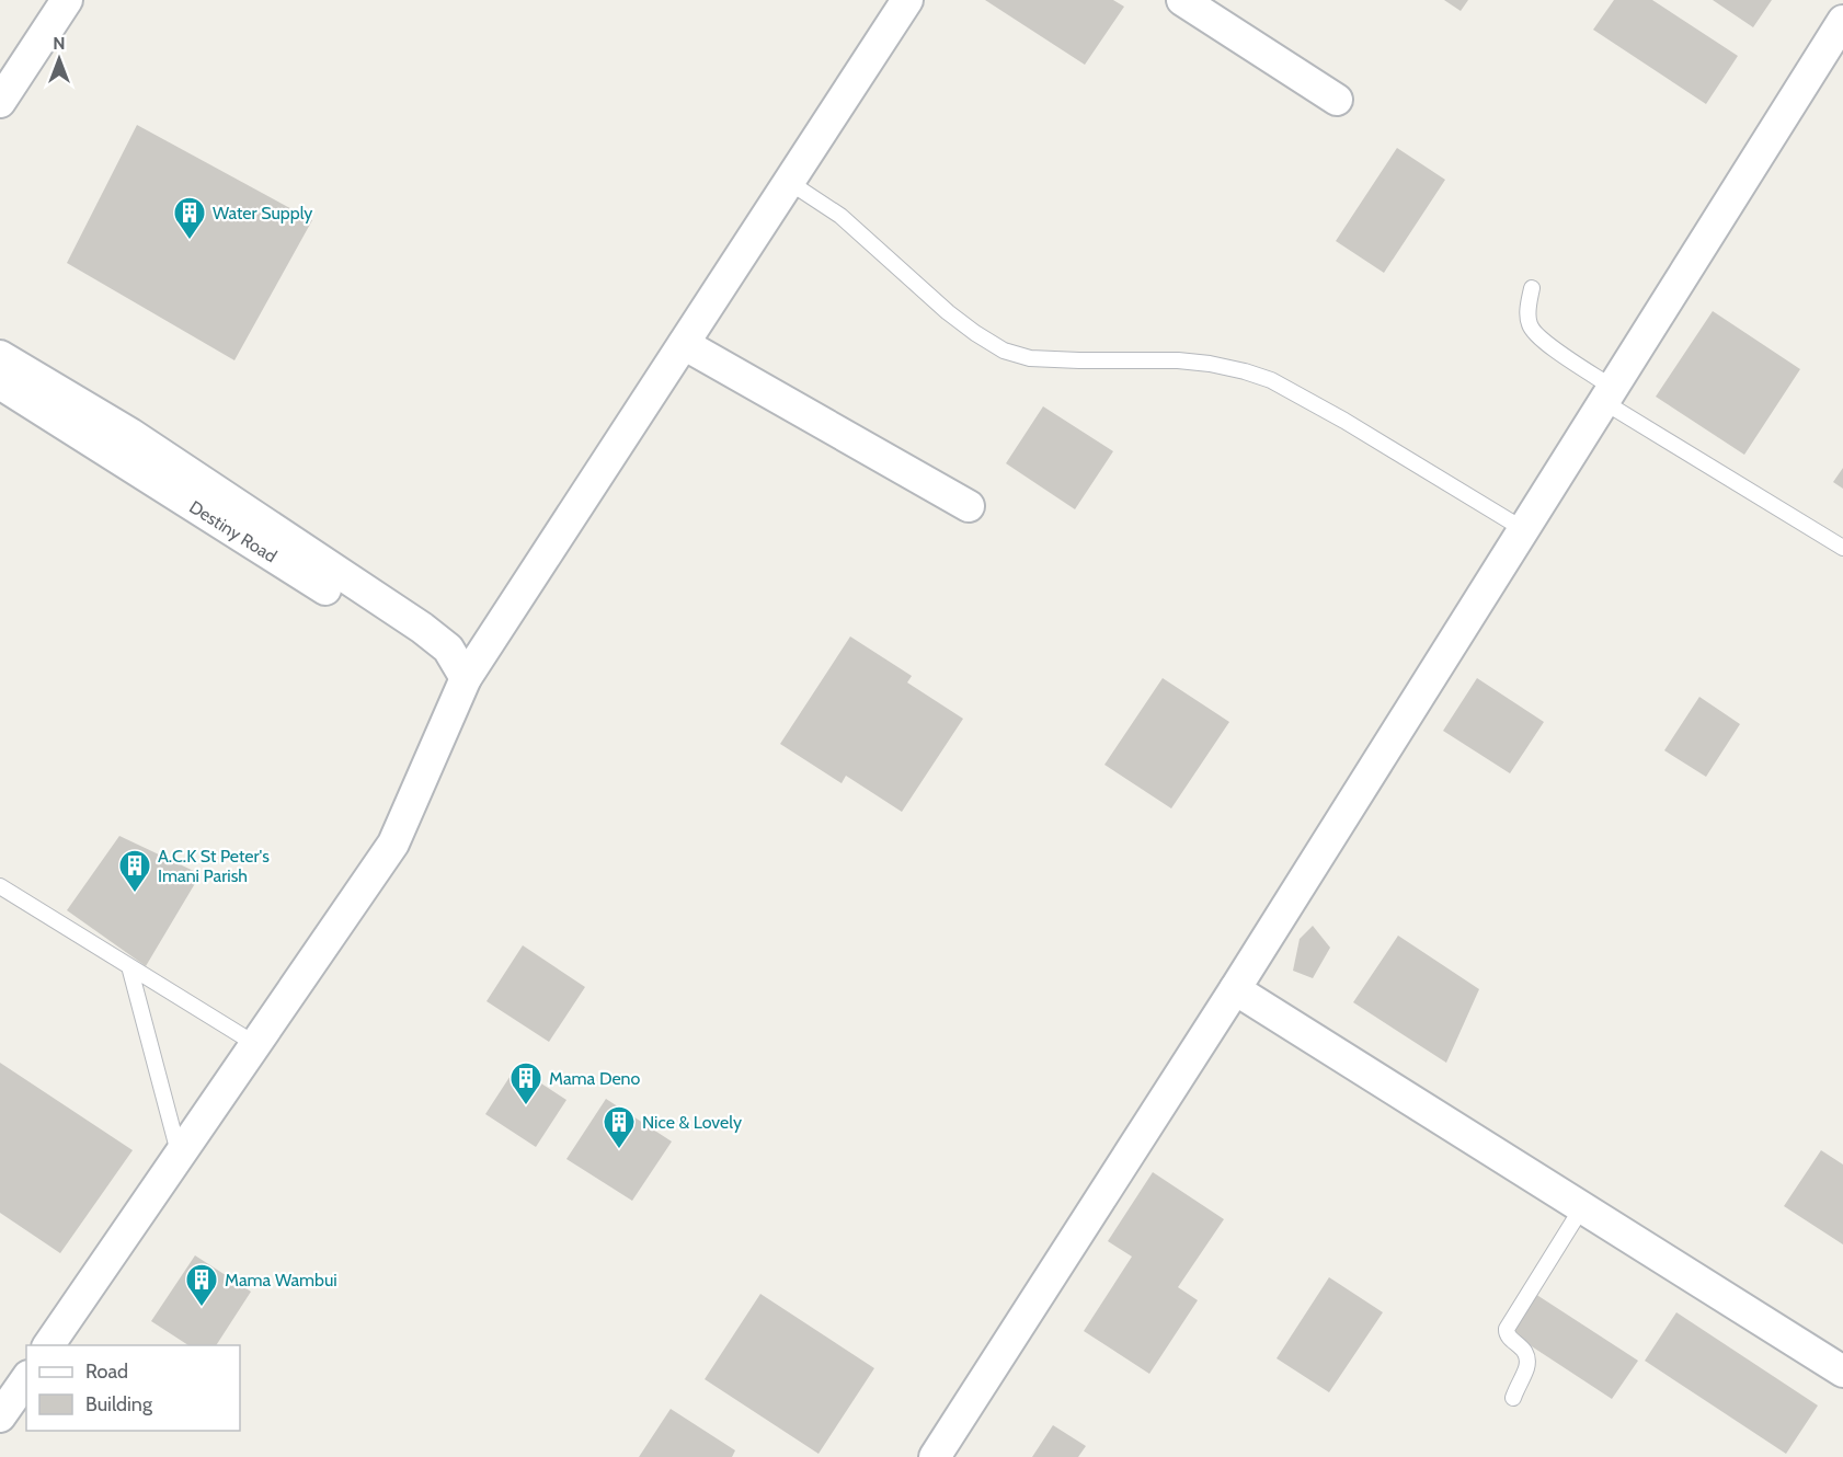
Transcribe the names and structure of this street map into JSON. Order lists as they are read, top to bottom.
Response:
{
  "streets": {
    "street": ["Destiny Road"]
  },
  "places": {
    "building": [
      "Water Supply",
      "A.C.K St Peter's Imani Parish",
      "Mama Deno",
      "Nice & Lovely",
      "Mama Wambui"
    ]
  },
  "legend": ["Road", "Building"],
  "north": "top"
}
